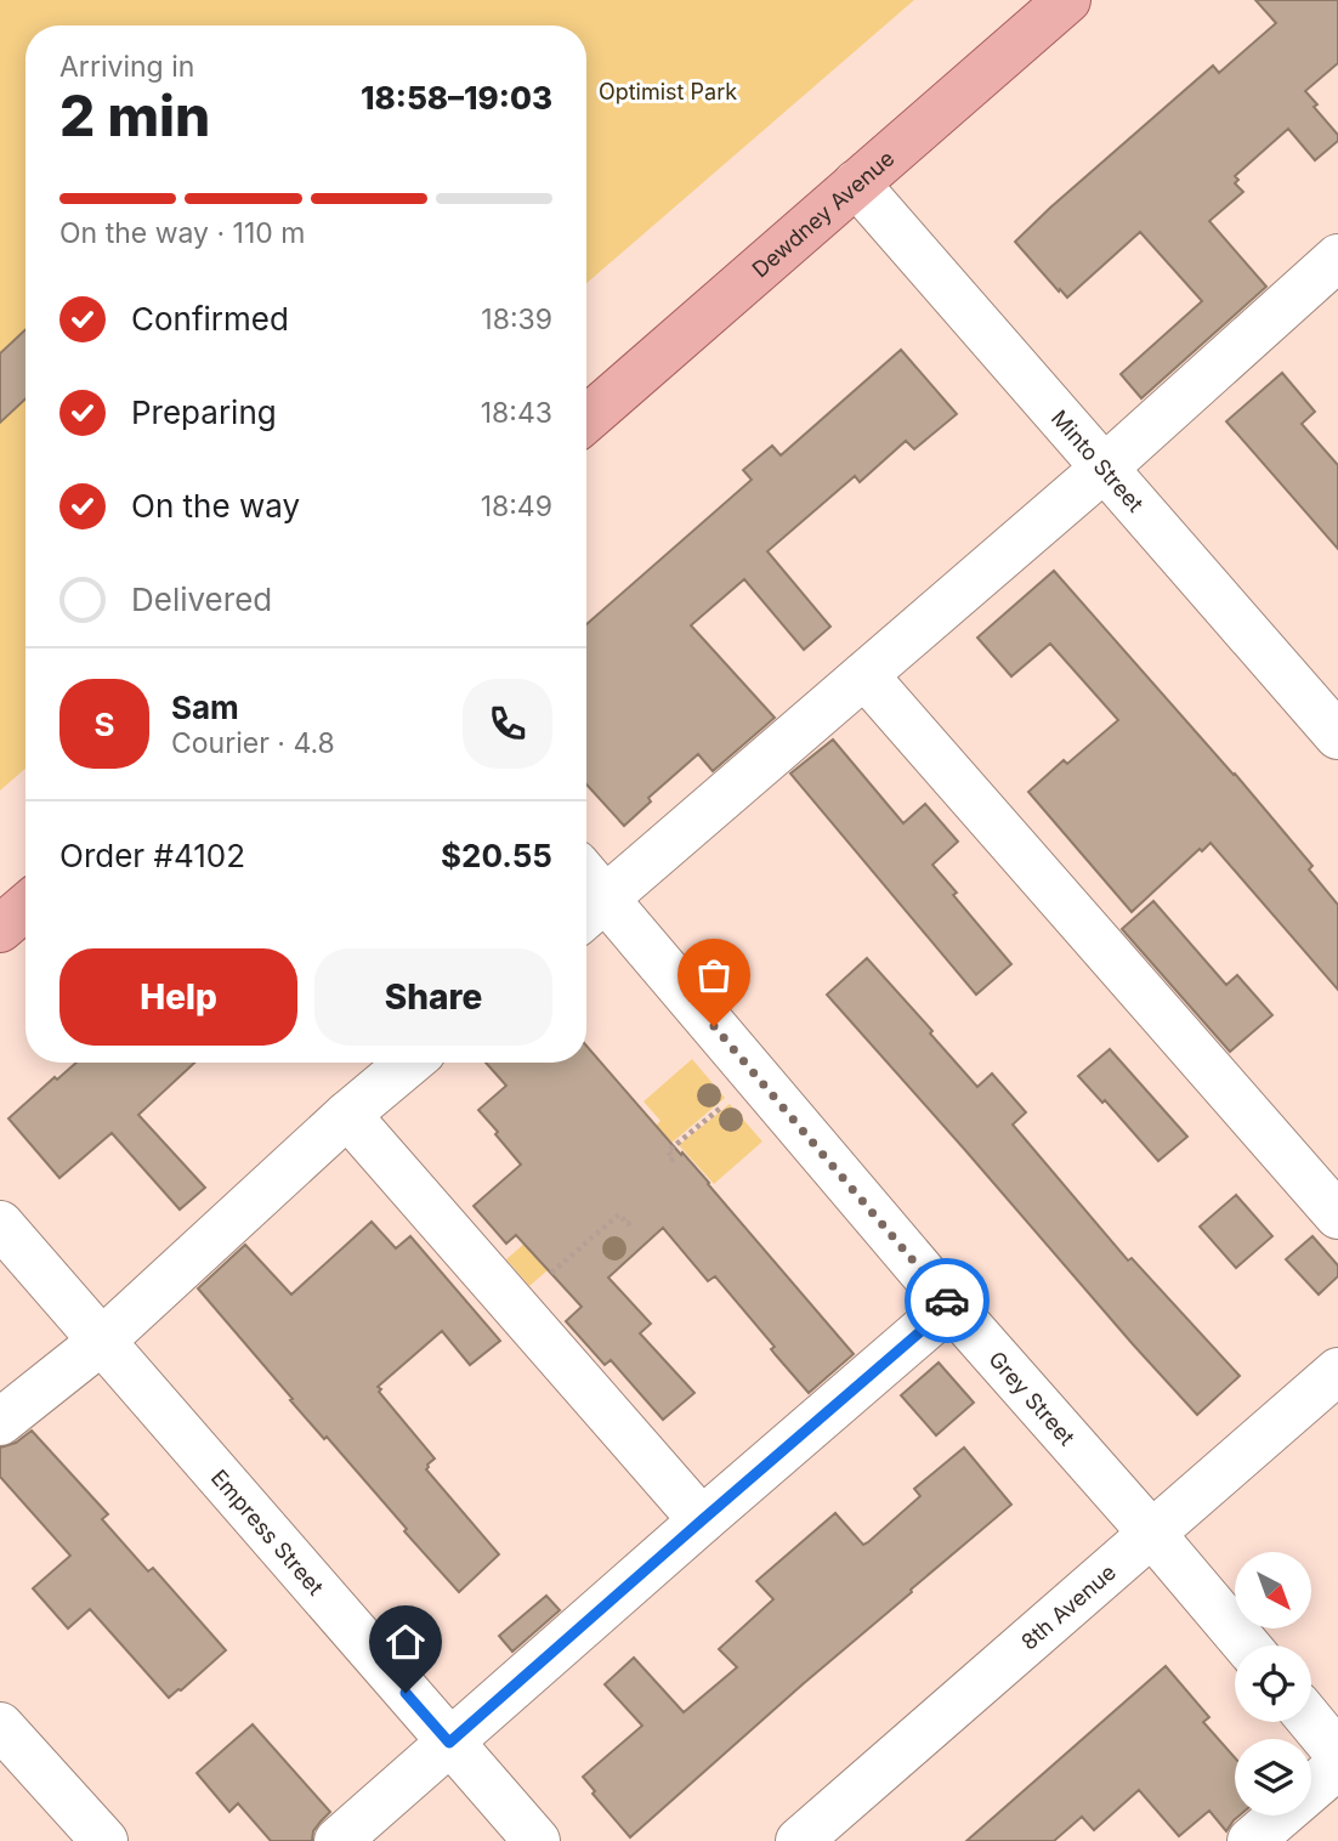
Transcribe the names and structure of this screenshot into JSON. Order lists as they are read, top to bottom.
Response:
{
  "streets": {
    "main road": ["Dewdney Avenue"],
    "street": [
      "Minto Street",
      "Grey Street",
      "Empress Street",
      "8th Avenue"
    ]
  },
  "crossings": [
    ["Dewdney Avenue", "Minto Street"],
    ["Grey Street", "8th Avenue"]
  ],
  "parks": ["Optimist Park"],
  "north": "bottom right",
  "page": {
    "heading": ["2 min", "Arriving in", "18:58–19:03"],
    "panel": [
      "Sam",
      "Courier · 4.8",
      "Order #4102",
      "$20.55"
    ],
    "bar": "On the way · 110 m",
    "list": [
      ["Confirmed", "18:39"],
      ["Preparing", "18:43"],
      ["On the way", "18:49"],
      "Delivered"
    ],
    "round": "S",
    "buttons": ["Help", "Share"]
  }
}
